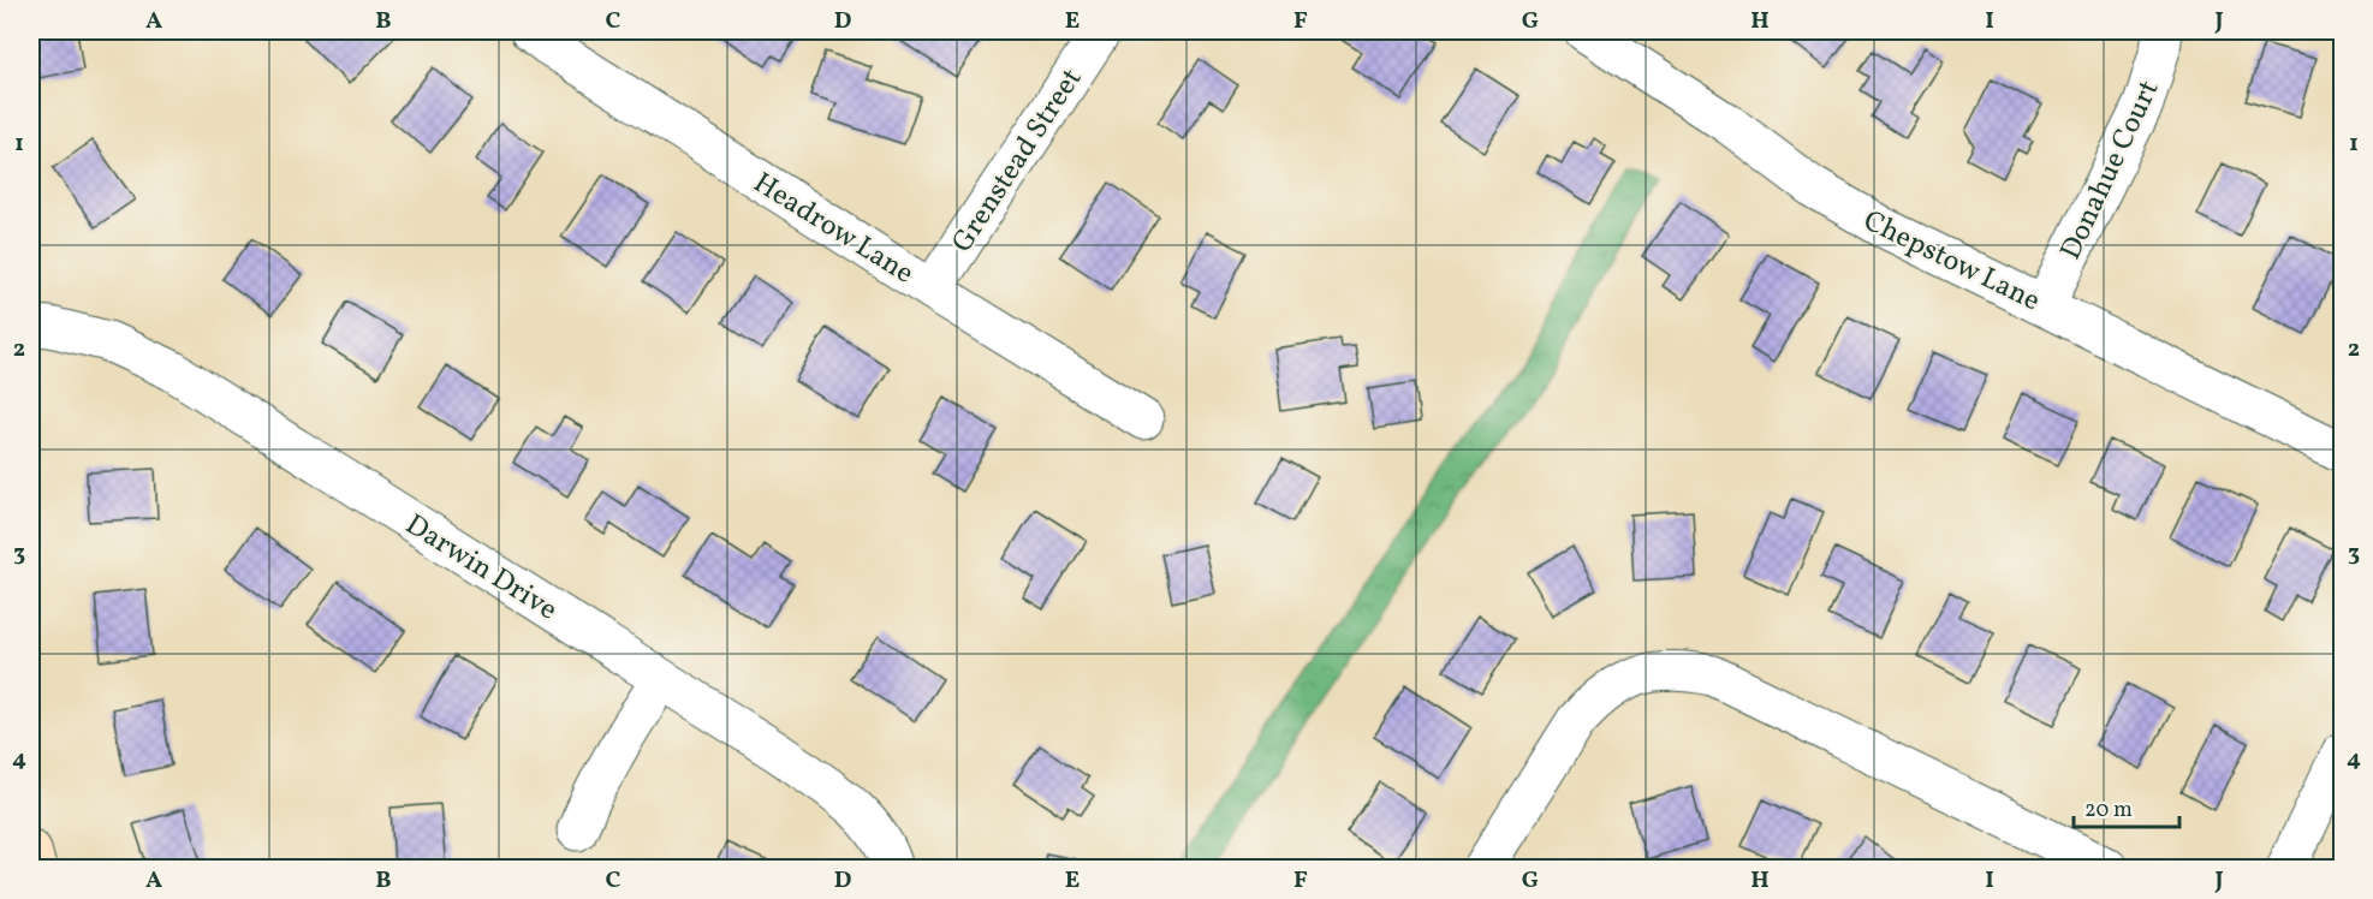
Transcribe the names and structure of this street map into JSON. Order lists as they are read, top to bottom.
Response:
{
  "streets": {
    "street": [
      "Grenstead Street",
      "Donahue Court",
      "Headrow Lane",
      "Chepstow Lane",
      "Darwin Drive"
    ]
  },
  "crossings": [
    ["Grenstead Street", "Headrow Lane"],
    ["Donahue Court", "Chepstow Lane"]
  ],
  "scale_bar": "20 m",
  "grid": {
    "columns": [
      "A",
      "B",
      "C",
      "D",
      "E",
      "F",
      "G",
      "H",
      "I",
      "J"
    ],
    "rows": [
      "1",
      "2",
      "3",
      "4"
    ]
  }
}
